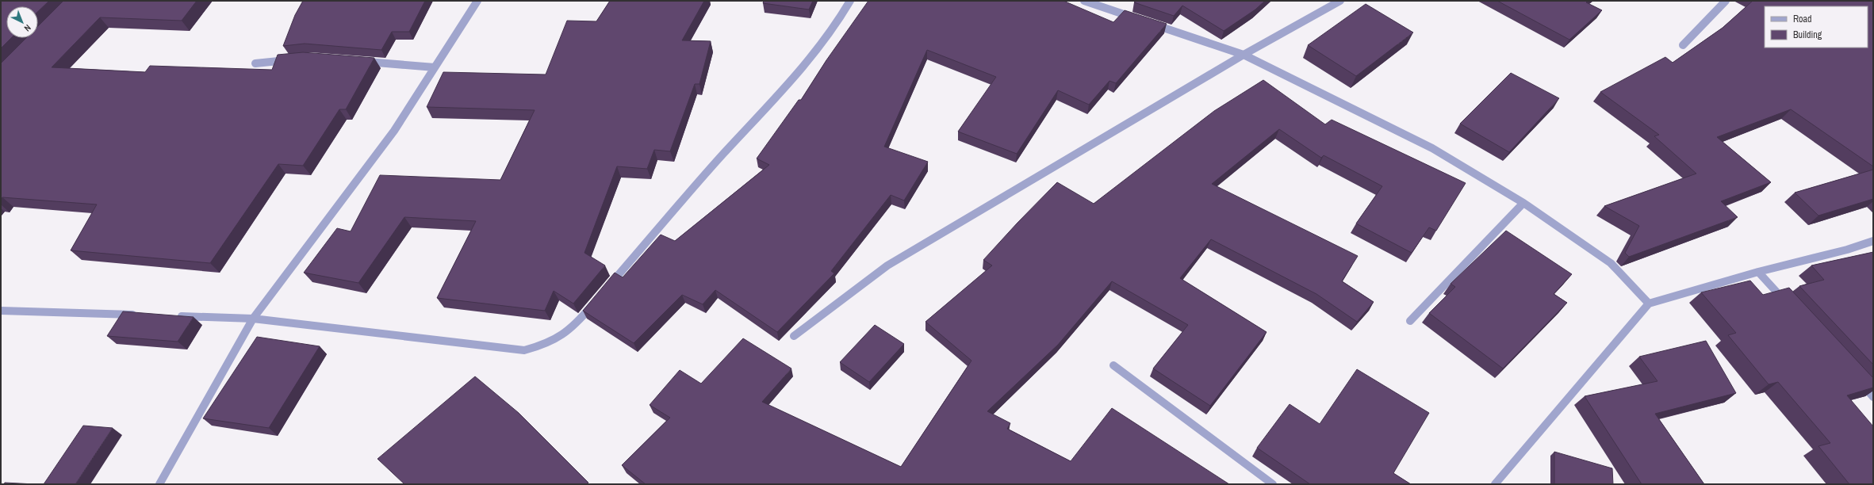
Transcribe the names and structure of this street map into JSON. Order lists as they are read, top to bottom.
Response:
{
  "legend": ["Road", "Building"],
  "north": "bottom right"
}
